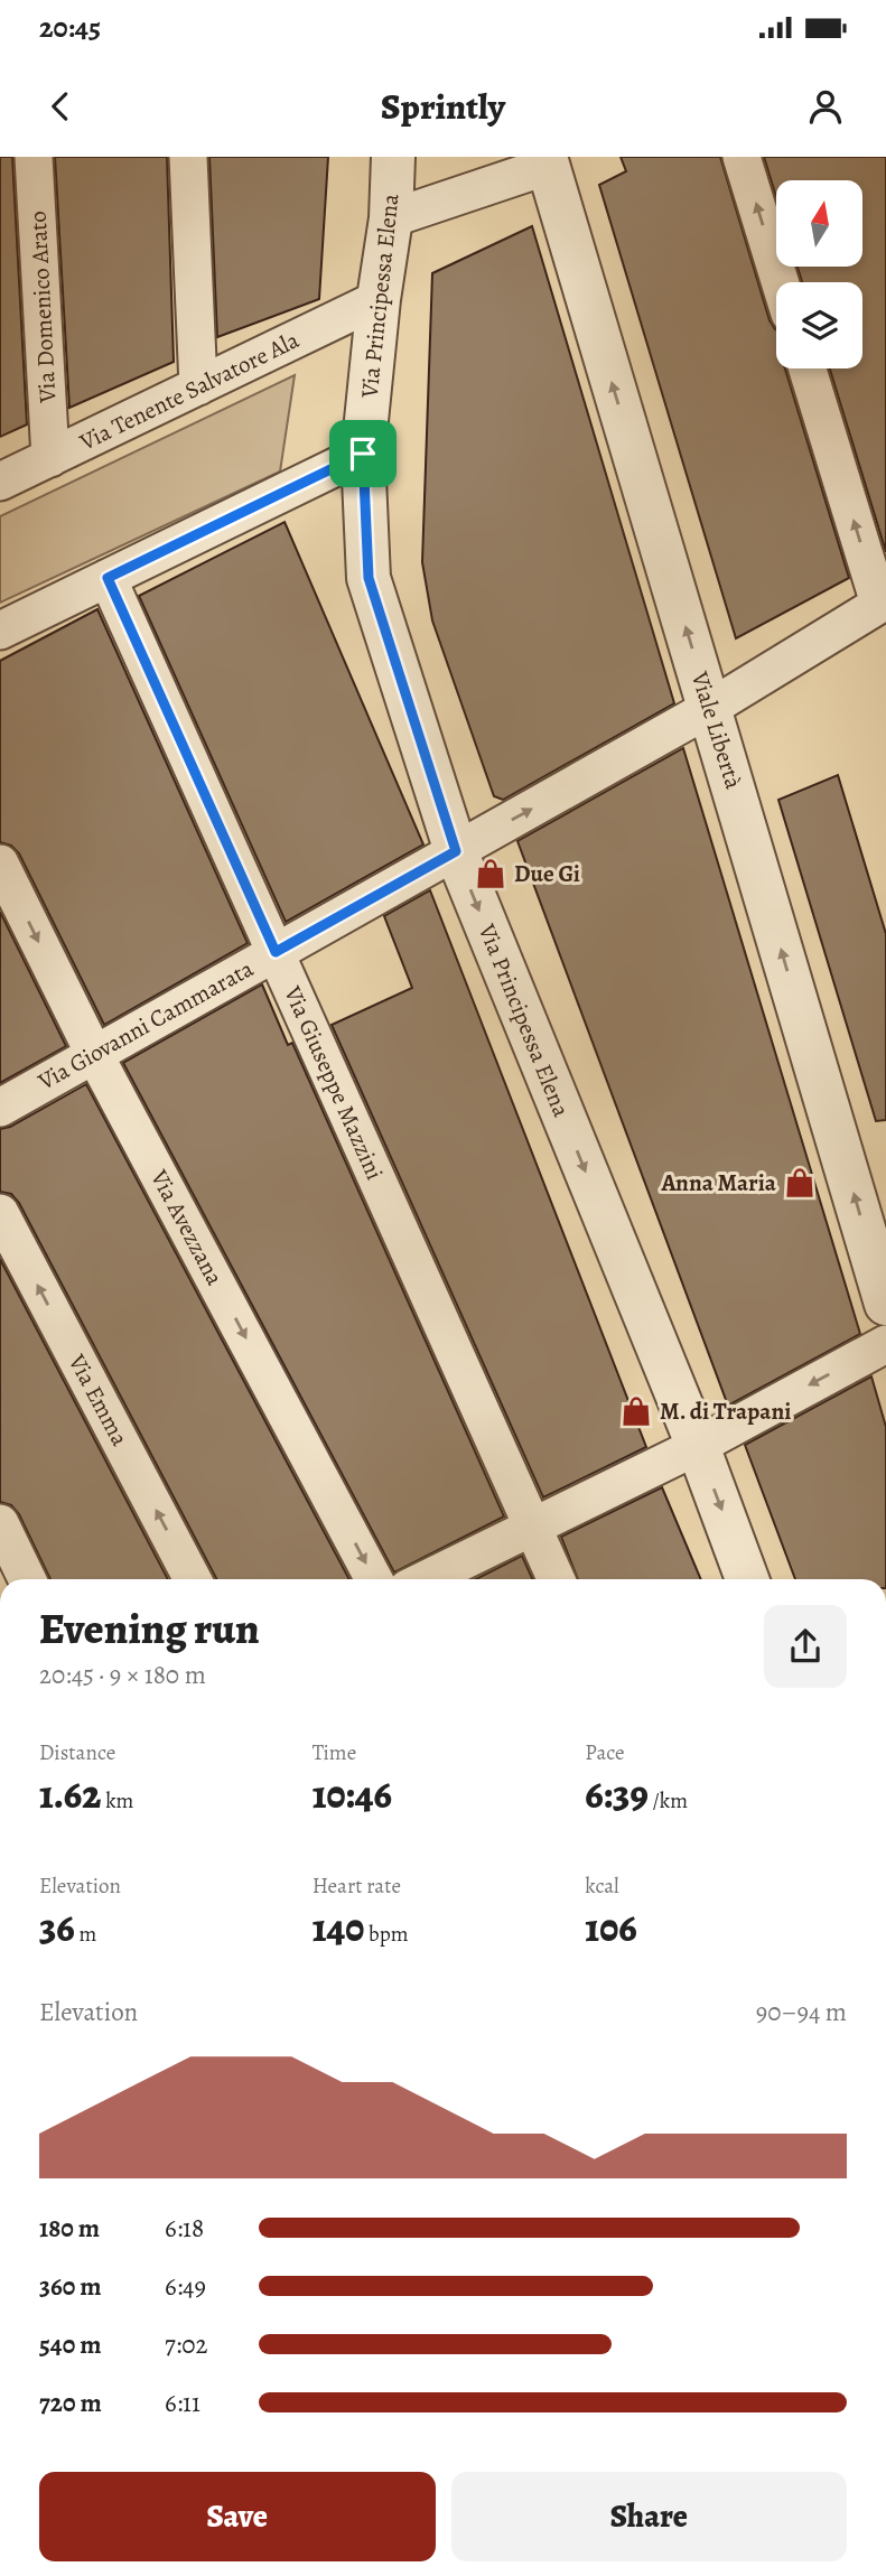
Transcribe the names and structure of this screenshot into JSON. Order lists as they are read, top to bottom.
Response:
{
  "streets": {
    "street": [
      "Via Principessa Elena",
      "Via Domenico Arato",
      "Via Tenente Salvatore Ala",
      "Viale Libertà",
      "Via Giovanni Cammarata",
      "Via Giuseppe Mazzini",
      "Via Avezzana",
      "Via Emma"
    ]
  },
  "crossings": [
    ["Via Principessa Elena", "Via Tenente Salvatore Ala"],
    ["Via Principessa Elena", "Via Giovanni Cammarata"],
    ["Via Domenico Arato", "Via Tenente Salvatore Ala"],
    ["Viale Libertà", "Via Giovanni Cammarata"],
    ["Via Giovanni Cammarata", "Via Giuseppe Mazzini"],
    ["Via Giovanni Cammarata", "Via Avezzana"]
  ],
  "one_way": ["Via Principessa Elena", "Via Avezzana", "Via Emma"],
  "places": {
    "shop": ["Due Gi", "Anna Maria", "M. di Trapani"]
  },
  "north": "top",
  "page": {
    "status": "20:45",
    "header": "Sprintly",
    "heading": ["Evening run", "20:45 · 9 × 180 m"],
    "stats": [
      ["Distance", "1.62 km"],
      ["Time", "10:46"],
      ["Pace", "6:39 /km"],
      ["Elevation", "36 m"],
      ["Heart rate", "140 bpm"],
      ["kcal", "106"]
    ],
    "chart": ["Elevation", "90–94 m"],
    "list": [
      {
        "name": "180 m",
        "note": "6:18"
      },
      {
        "name": "360 m",
        "note": "6:49"
      },
      {
        "name": "540 m",
        "note": "7:02"
      },
      {
        "name": "720 m",
        "note": "6:11"
      }
    ],
    "buttons": ["Save", "Share"]
  }
}
